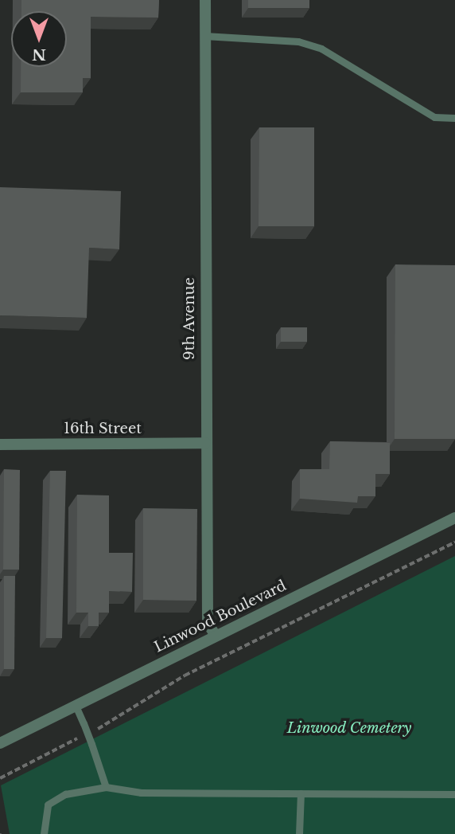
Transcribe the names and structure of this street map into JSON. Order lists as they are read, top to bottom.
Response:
{
  "streets": {
    "street": ["9th Avenue", "16th Street", "Linwood Boulevard"]
  },
  "crossings": [
    ["9th Avenue", "16th Street"],
    ["9th Avenue", "Linwood Boulevard"]
  ],
  "parks": ["Linwood Cemetery"],
  "north": "bottom"
}
